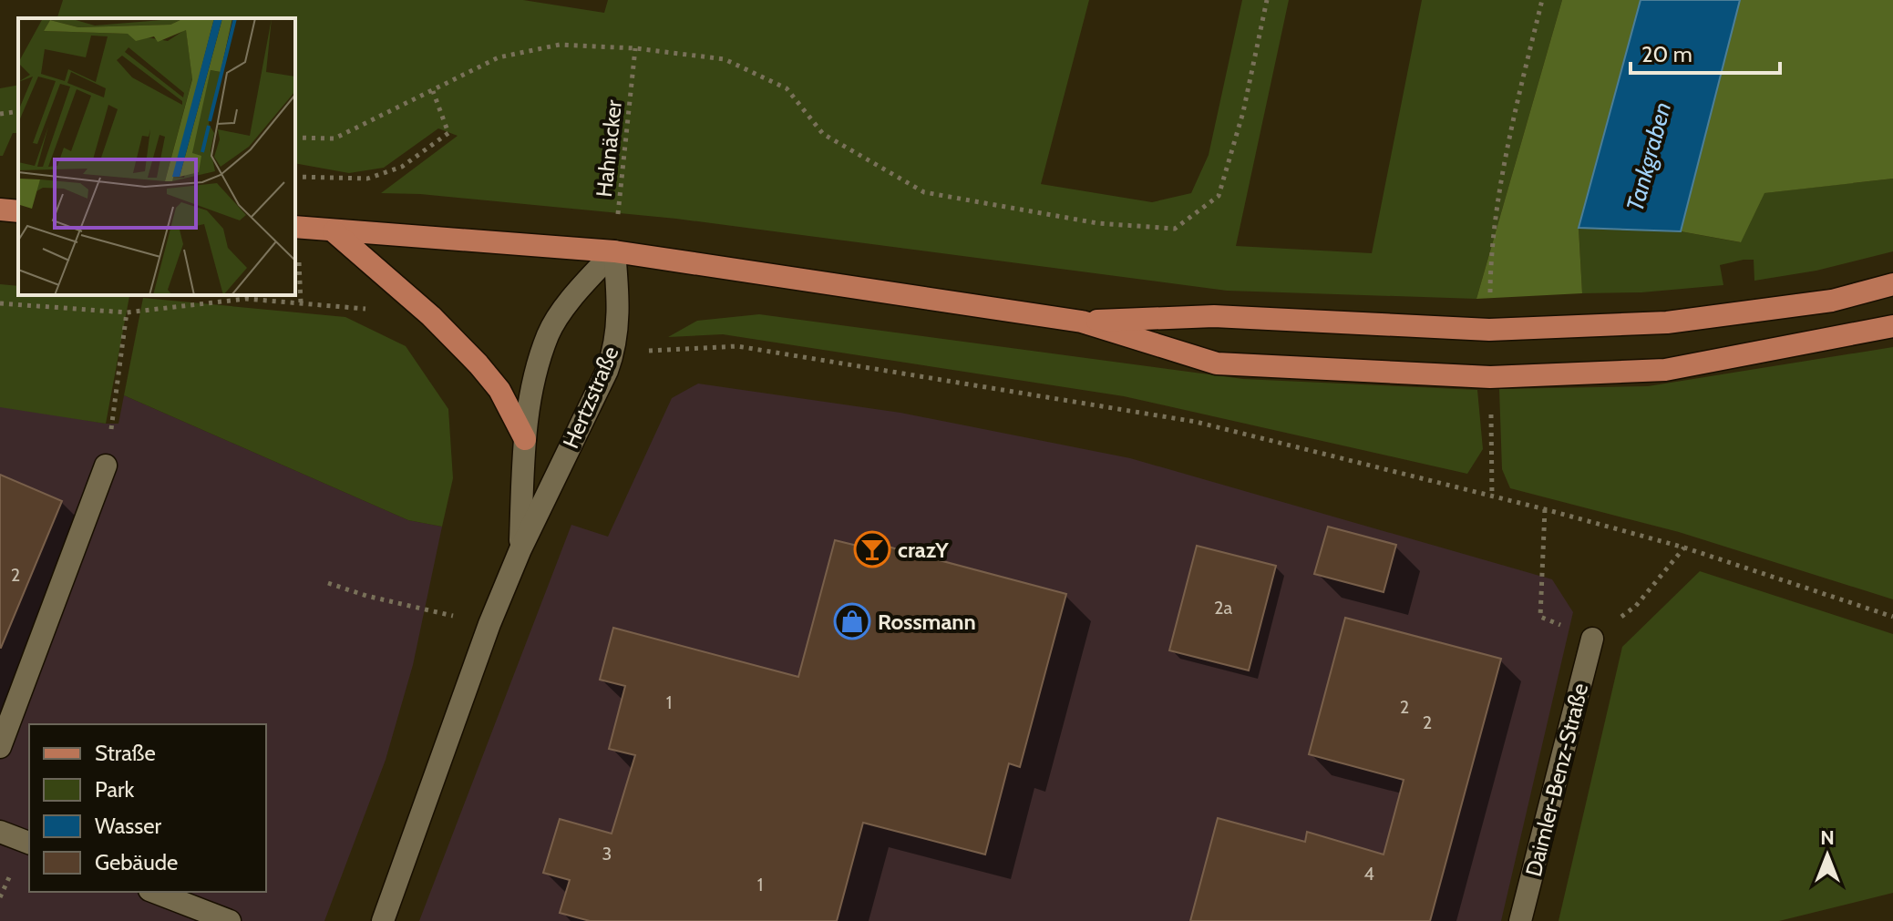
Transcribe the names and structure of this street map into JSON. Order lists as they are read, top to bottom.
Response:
{
  "streets": {
    "street": ["Hertzstraße", "Daimler-Benz-Straße"],
    "path": ["Hahnäcker"]
  },
  "crossings": [
    ["Hahnäcker", "Hertzstraße"]
  ],
  "water": ["Tankgraben"],
  "places": {
    "bar": ["crazY"],
    "shop": ["Rossmann"]
  },
  "house_numbers": [
    "2",
    "2a",
    "1",
    "2",
    "2",
    "3",
    "4",
    "1"
  ],
  "legend": [
    "Straße",
    "Park",
    "Wasser",
    "Gebäude"
  ],
  "scale_bar": "20 m",
  "north": "top"
}
